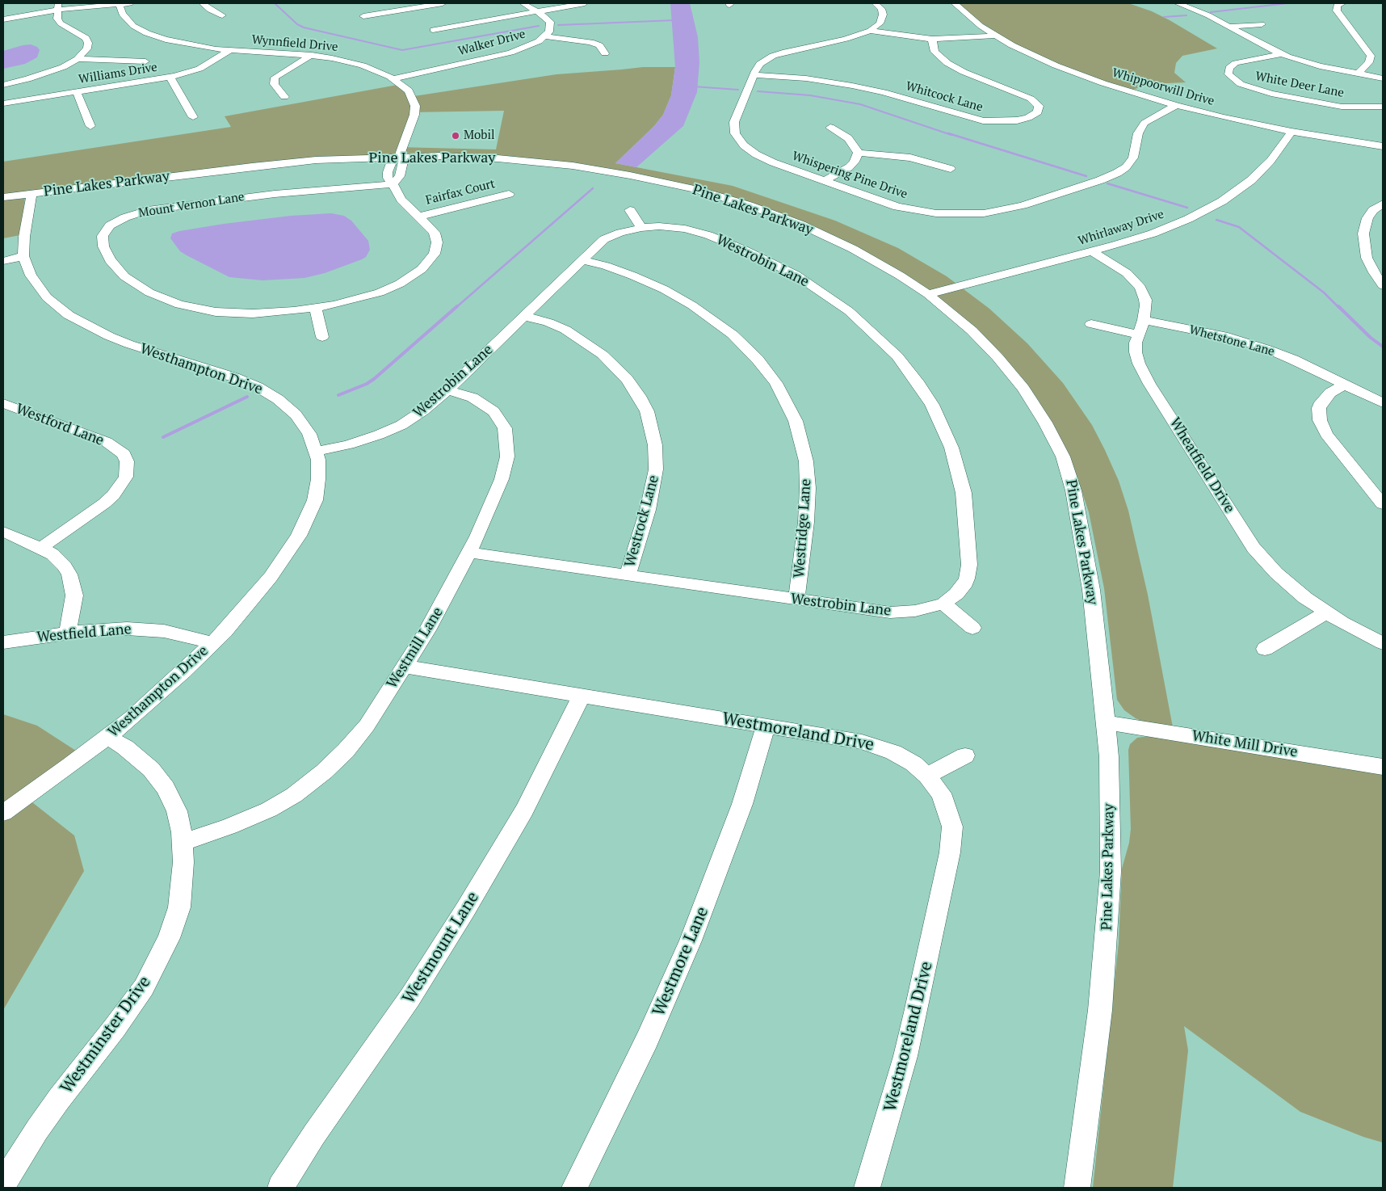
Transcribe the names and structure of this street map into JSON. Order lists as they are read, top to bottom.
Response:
{
  "streets": {
    "street": [
      "Walker Drive",
      "Wynnfield Drive",
      "Williams Drive",
      "White Deer Lane",
      "Whippoorwill Drive",
      "Whitcock Lane",
      "Pine Lakes Parkway",
      "Whispering Pine Drive",
      "Fairfax Court",
      "Mount Vernon Lane",
      "Whirlaway Drive",
      "Westrobin Lane",
      "Whetstone Lane",
      "Westhampton Drive",
      "Westford Lane",
      "Wheatfield Drive",
      "Westrock Lane",
      "Westridge Lane",
      "Westfield Lane",
      "Westmill Lane",
      "Westmoreland Drive",
      "White Mill Drive",
      "Westmount Lane",
      "Westmore Lane",
      "Westminster Drive"
    ]
  },
  "crossings": [
    ["Walker Drive", "Wynnfield Drive"],
    ["Wynnfield Drive", "Williams Drive"],
    ["Wynnfield Drive", "Pine Lakes Parkway"],
    ["Wynnfield Drive", "Mount Vernon Lane"],
    ["Whippoorwill Drive", "Whispering Pine Drive"],
    ["Whippoorwill Drive", "Whirlaway Drive"],
    ["Whitcock Lane", "Whispering Pine Drive"],
    ["Pine Lakes Parkway", "Mount Vernon Lane"],
    ["Pine Lakes Parkway", "Whirlaway Drive"],
    ["Pine Lakes Parkway", "Westhampton Drive"],
    ["Pine Lakes Parkway", "White Mill Drive"],
    ["Fairfax Court", "Mount Vernon Lane"],
    ["Whirlaway Drive", "Wheatfield Drive"],
    ["Westrobin Lane", "Westhampton Drive"],
    ["Westrobin Lane", "Westrock Lane"],
    ["Westrobin Lane", "Westridge Lane"],
    ["Westrobin Lane", "Westmill Lane"],
    ["Whetstone Lane", "Wheatfield Drive"],
    ["Westhampton Drive", "Westfield Lane"],
    ["Westhampton Drive", "Westminster Drive"],
    ["Westmill Lane", "Westmoreland Drive"],
    ["Westmill Lane", "Westminster Drive"],
    ["Westmoreland Drive", "Westmount Lane"],
    ["Westmoreland Drive", "Westmore Lane"]
  ],
  "places": ["Mobil"]
}
